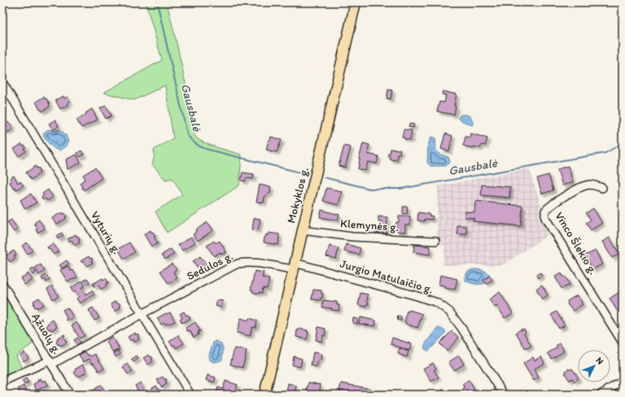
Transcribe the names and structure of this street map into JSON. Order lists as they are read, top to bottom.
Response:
{
  "streets": {
    "main road": ["Mokyklos g."],
    "street": [
      "Klemynės g.",
      "Vyturių g.",
      "Vinco Šlekio g.",
      "Sedulos g.",
      "Jurgio Matulaičio g.",
      "Ąžuolų g."
    ]
  },
  "crossings": [
    ["Mokyklos g.", "Klemynės g."],
    ["Mokyklos g.", "Sedulos g."],
    ["Mokyklos g.", "Jurgio Matulaičio g."],
    ["Vyturių g.", "Sedulos g."],
    ["Sedulos g.", "Jurgio Matulaičio g."],
    ["Sedulos g.", "Ąžuolų g."]
  ],
  "water": ["Gausbalė"],
  "north": "top right"
}
